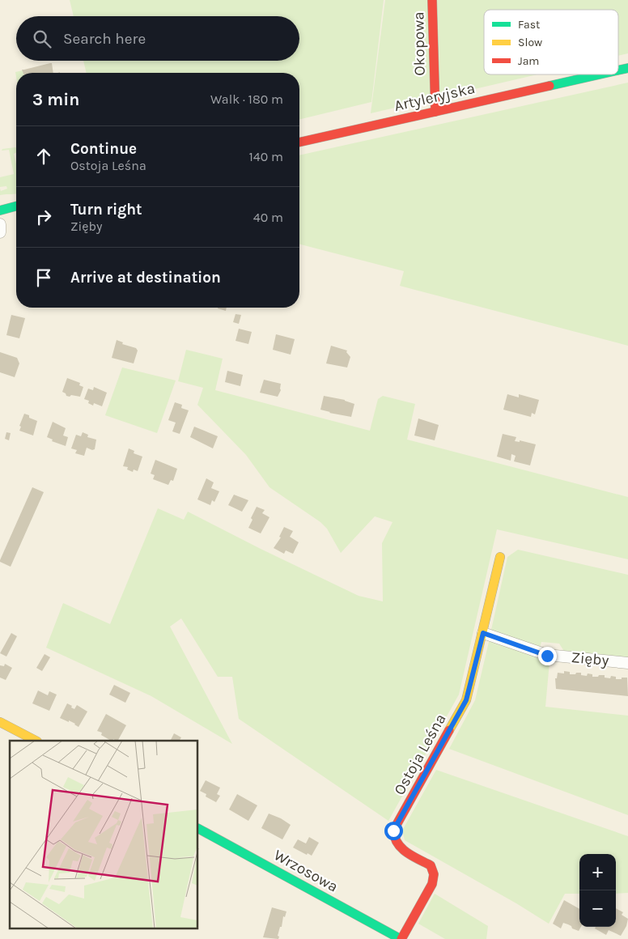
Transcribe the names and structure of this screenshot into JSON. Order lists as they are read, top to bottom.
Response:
{
  "streets": {
    "street": [
      "Okopowa",
      "Artyleryjska",
      "Zięby",
      "Ostoja Leśna",
      "Wrzosowa"
    ]
  },
  "crossings": [
    ["Okopowa", "Artyleryjska"],
    ["Zięby", "Ostoja Leśna"],
    ["Ostoja Leśna", "Wrzosowa"]
  ],
  "legend": ["Fast", "Slow", "Jam"],
  "page": {
    "search": "Search here",
    "heading": ["3 min", "Walk · 180 m"],
    "list": [
      ["Continue", "Ostoja Leśna", "140 m"],
      ["Turn right", "Zięby", "40 m"],
      "Arrive at destination"
    ],
    "map_buttons": ["+", "−"]
  }
}
